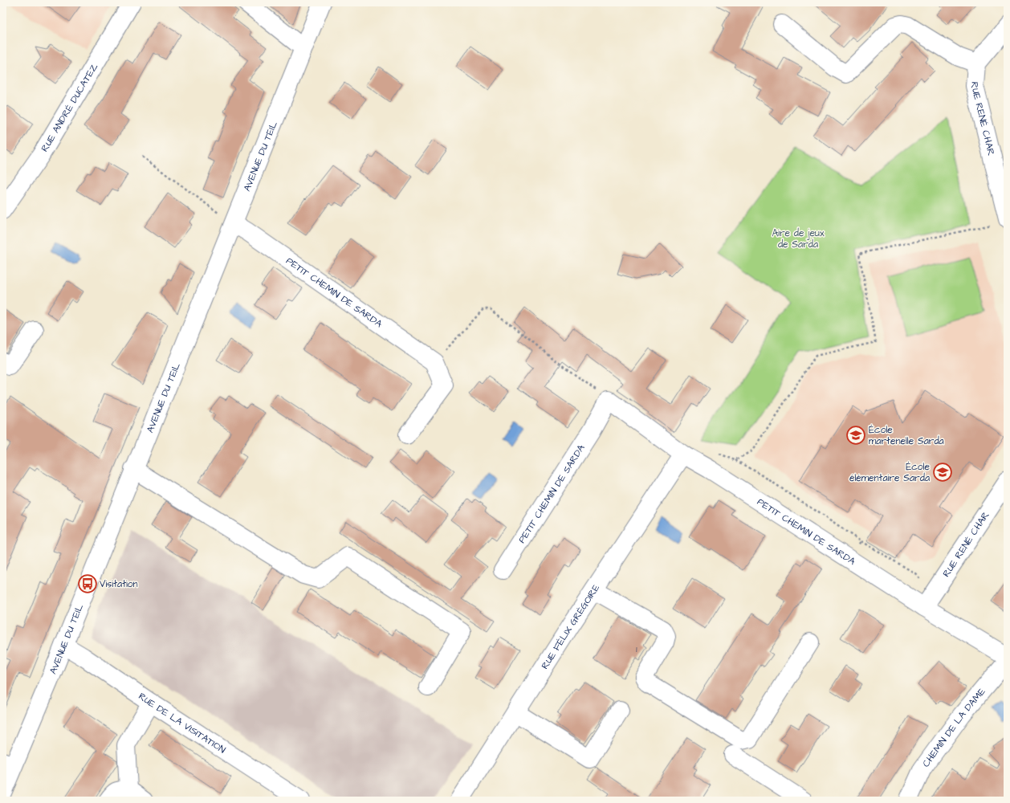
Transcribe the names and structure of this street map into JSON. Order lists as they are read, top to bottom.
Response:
{
  "streets": {
    "street": [
      "RUE ANDRÉ DUCATEZ",
      "RUE RENÉ CHAR",
      "AVENUE DU TEIL",
      "PETIT CHEMIN DE SARDA",
      "RUE FÉLIX GRÉGOIRE",
      "RUE DE LA VISITATION",
      "CHEMIN DE LA DAME"
    ]
  },
  "crossings": [
    ["RUE RENÉ CHAR", "PETIT CHEMIN DE SARDA"],
    ["AVENUE DU TEIL", "PETIT CHEMIN DE SARDA"],
    ["AVENUE DU TEIL", "RUE DE LA VISITATION"],
    ["PETIT CHEMIN DE SARDA", "RUE FÉLIX GRÉGOIRE"]
  ],
  "parks": ["Aire de jeux de Sarda"],
  "places": {
    "school or university": ["École martenelle Sarda", "École élémentaire Sarda"],
    "bus stop": ["Visitation"]
  },
  "house_numbers": ["1"]
}
